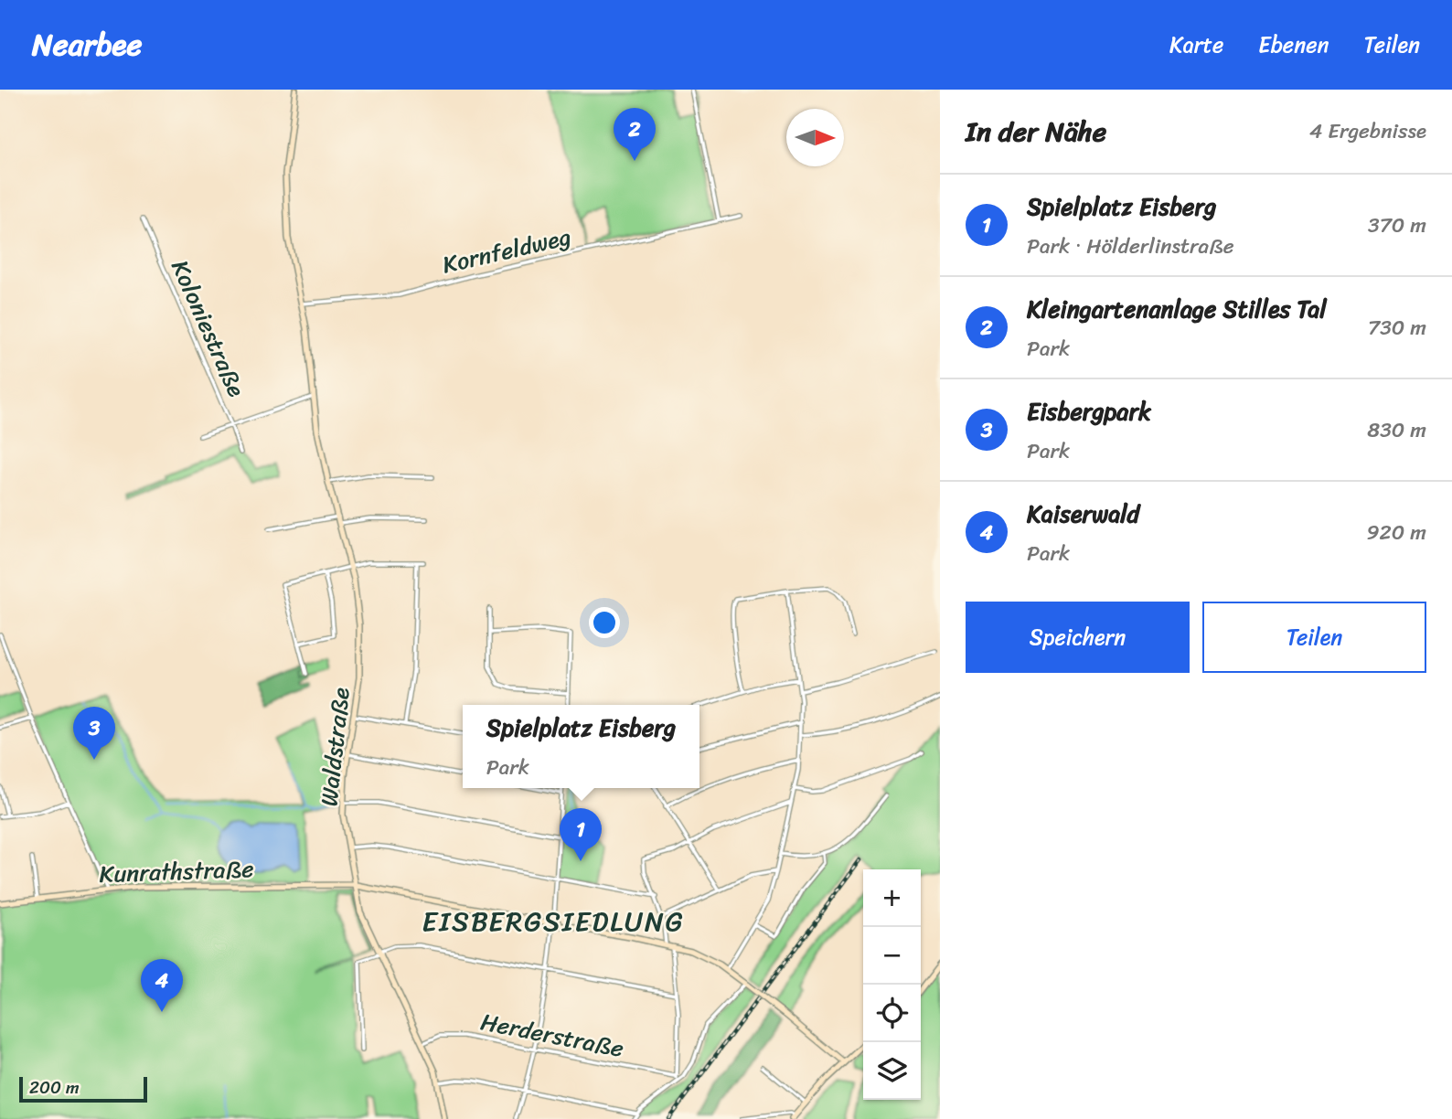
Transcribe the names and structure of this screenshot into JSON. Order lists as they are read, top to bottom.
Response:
{
  "streets": {
    "street": [
      "Kornfeldweg",
      "Koloniestraße",
      "Waldstraße",
      "Kunrathstraße",
      "Herderstraße"
    ]
  },
  "crossings": [
    ["Kornfeldweg", "Waldstraße"],
    ["Waldstraße", "Kunrathstraße"],
    ["Waldstraße", "Herderstraße"]
  ],
  "districts": ["EISBERGSIEDLUNG"],
  "scale_bar": "200 m",
  "north": "right",
  "page": {
    "header": "Nearbee",
    "nav": ["Karte", "Ebenen", "Teilen"],
    "heading": ["In der Nähe", "4 Ergebnisse"],
    "pins": [
      "2",
      "3",
      "1",
      "4"
    ],
    "list": [
      {
        "mark": "1",
        "name": "Spielplatz Eisberg",
        "note": "Park · Hölderlinstraße",
        "value": "370 m"
      },
      {
        "mark": "2",
        "name": "Kleingartenanlage Stilles Tal",
        "note": "Park",
        "value": "730 m"
      },
      {
        "mark": "3",
        "name": "Eisbergpark",
        "note": "Park",
        "value": "830 m"
      },
      {
        "mark": "4",
        "name": "Kaiserwald",
        "note": "Park",
        "value": "920 m"
      }
    ],
    "buttons": ["Speichern", "Teilen"],
    "popup": ["Spielplatz Eisberg", "Park"],
    "map_buttons": ["+", "−"],
    "scale": "200 m"
  }
}
